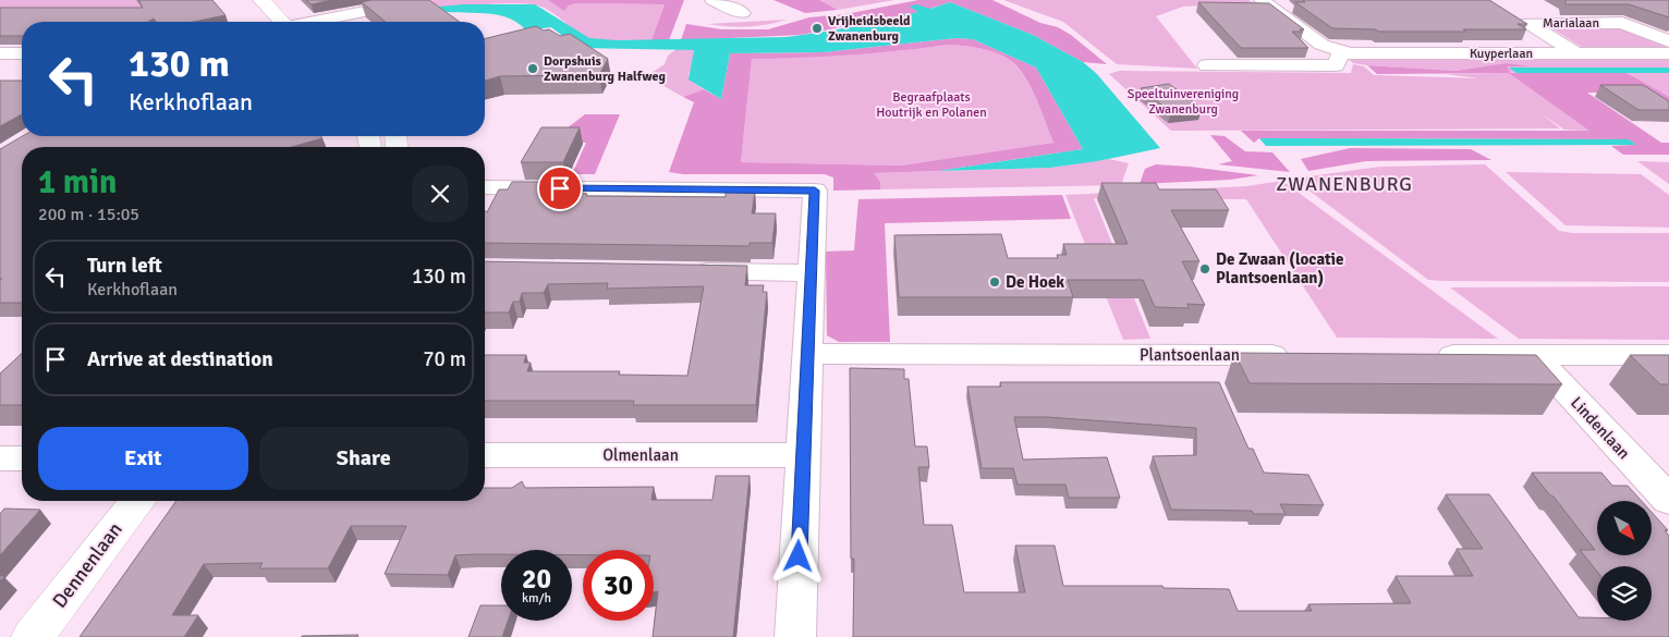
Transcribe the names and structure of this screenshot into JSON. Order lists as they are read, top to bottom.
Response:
{
  "streets": {
    "main road": ["Dennenlaan"],
    "street": [
      "Marialaan",
      "Kuyperlaan",
      "Plantsoenlaan",
      "Lindenlaan",
      "Olmenlaan"
    ]
  },
  "crossings": [
    ["Marialaan", "Kuyperlaan"]
  ],
  "districts": ["ZWANENBURG"],
  "parks": ["Speeltuinvereniging Zwanenburg", "Begraafplaats Houtrijk en Polanen"],
  "places": [
    "Vrijheidsbeeld Zwanenburg",
    "Dorpshuis Zwanenburg Halfweg",
    "De Zwaan (locatie Plantsoenlaan)",
    "De Hoek"
  ],
  "north": "bottom right",
  "page": {
    "turn": ["130 m", "Kerkhoflaan"],
    "heading": ["1 min", "200 m · 15:05"],
    "list": [
      {
        "name": "Turn left",
        "note": "Kerkhoflaan",
        "value": "130 m"
      },
      {
        "name": "Arrive at destination",
        "value": "70 m"
      }
    ],
    "buttons": ["Exit", "Share"],
    "speed": "20 km/h",
    "limit": "30"
  }
}
